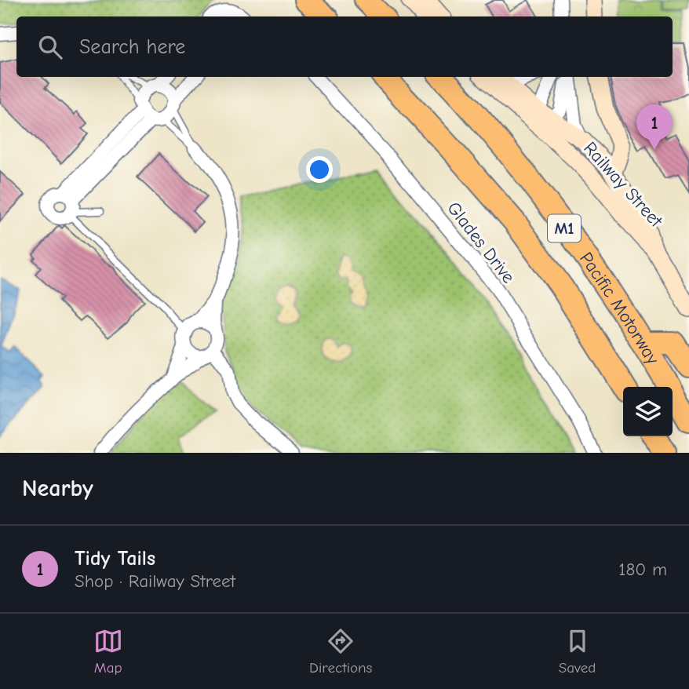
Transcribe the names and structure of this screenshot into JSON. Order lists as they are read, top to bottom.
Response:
{
  "streets": {
    "highway": ["M1", "Pacific Motorway"],
    "main road": ["Railway Street"],
    "street": ["Glades Drive"]
  },
  "page": {
    "search": "Search here",
    "pins": "1",
    "heading": "Nearby",
    "list": [
      {
        "mark": "1",
        "name": "Tidy Tails",
        "note": "Shop · Railway Street",
        "value": "180 m"
      }
    ],
    "nav": ["Map", "Directions", "Saved"]
  }
}
